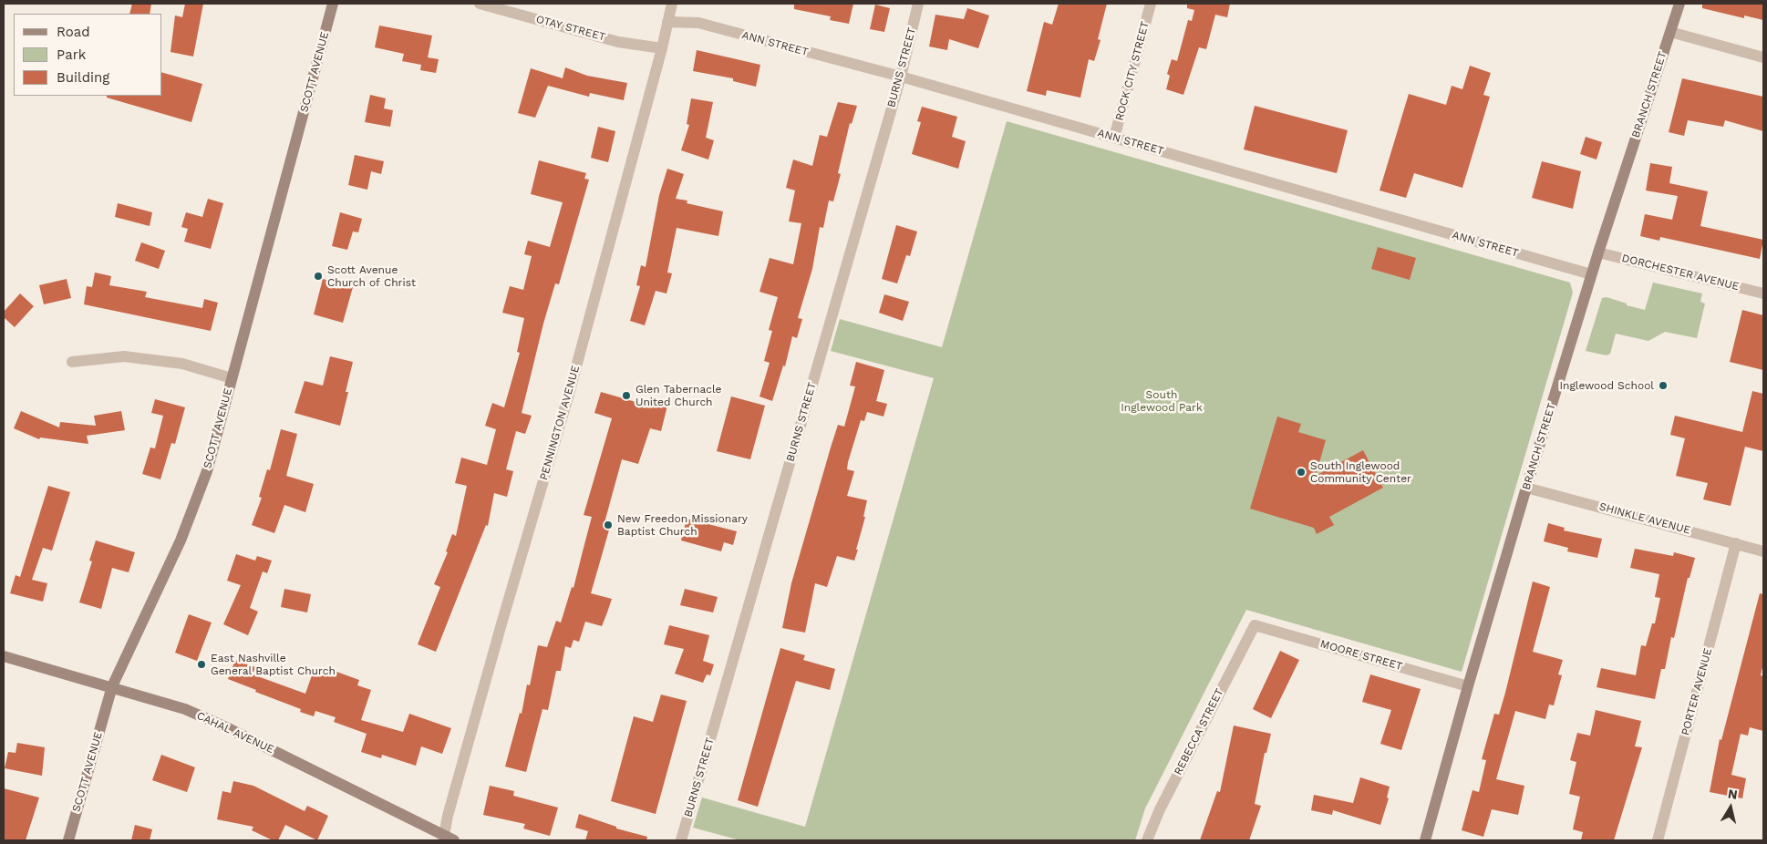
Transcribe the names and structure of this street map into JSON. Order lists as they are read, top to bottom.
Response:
{
  "streets": {
    "street": [
      "OTAY STREET",
      "ANN STREET",
      "BURNS STREET",
      "ROCK CITY STREET",
      "SCOTT AVENUE",
      "BRANCH STREET",
      "DORCHESTER AVENUE",
      "PENNINGTON AVENUE",
      "SHINKLE AVENUE",
      "MOORE STREET",
      "PORTER AVENUE",
      "REBECCA STREET",
      "CAHAL AVENUE"
    ]
  },
  "crossings": [
    ["OTAY STREET", "PENNINGTON AVENUE"],
    ["ANN STREET", "BURNS STREET"],
    ["ANN STREET", "ROCK CITY STREET"],
    ["ANN STREET", "BRANCH STREET"],
    ["ANN STREET", "PENNINGTON AVENUE"],
    ["SCOTT AVENUE", "CAHAL AVENUE"],
    ["BRANCH STREET", "DORCHESTER AVENUE"],
    ["BRANCH STREET", "SHINKLE AVENUE"],
    ["BRANCH STREET", "MOORE STREET"],
    ["PENNINGTON AVENUE", "CAHAL AVENUE"],
    ["SHINKLE AVENUE", "PORTER AVENUE"],
    ["MOORE STREET", "REBECCA STREET"]
  ],
  "parks": ["South Inglewood Park"],
  "places": [
    "Scott Avenue Church of Christ",
    "Inglewood School",
    "Glen Tabernacle United Church",
    "South Inglewood Community Center",
    "New Freedon Missionary Baptist Church",
    "East Nashville General Baptist Church"
  ],
  "legend": ["Road", "Park", "Building"],
  "north": "top"
}
